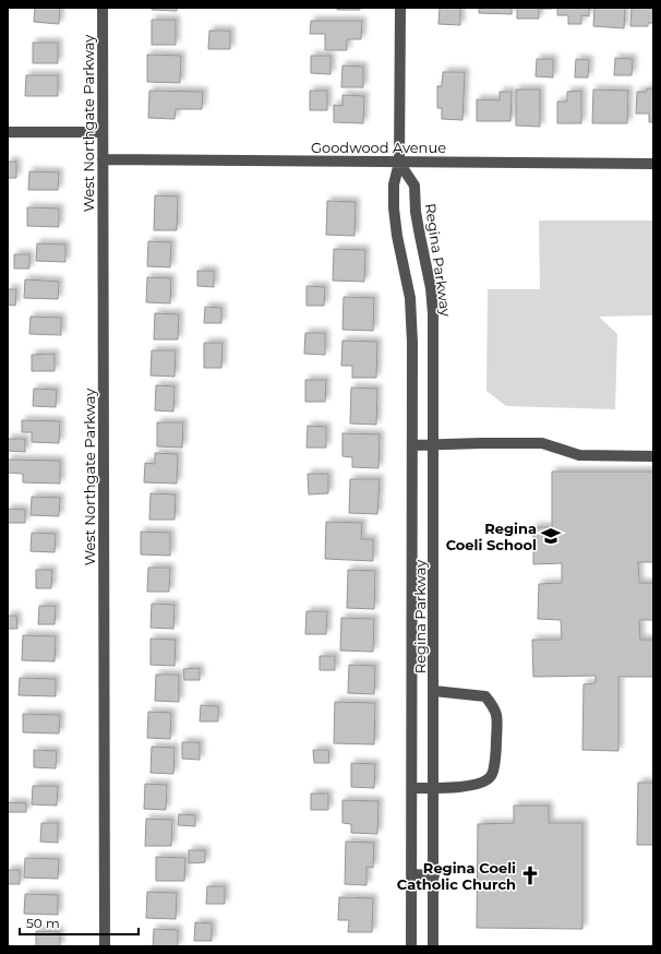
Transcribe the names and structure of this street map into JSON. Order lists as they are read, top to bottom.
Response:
{
  "streets": {
    "street": ["West Northgate Parkway", "Goodwood Avenue", "Regina Parkway"]
  },
  "crossings": [
    ["West Northgate Parkway", "Goodwood Avenue"],
    ["Goodwood Avenue", "Regina Parkway"]
  ],
  "places": {
    "school or university": ["Regina Coeli School"],
    "church": ["Regina Coeli Catholic Church"]
  },
  "scale_bar": "50 m"
}
